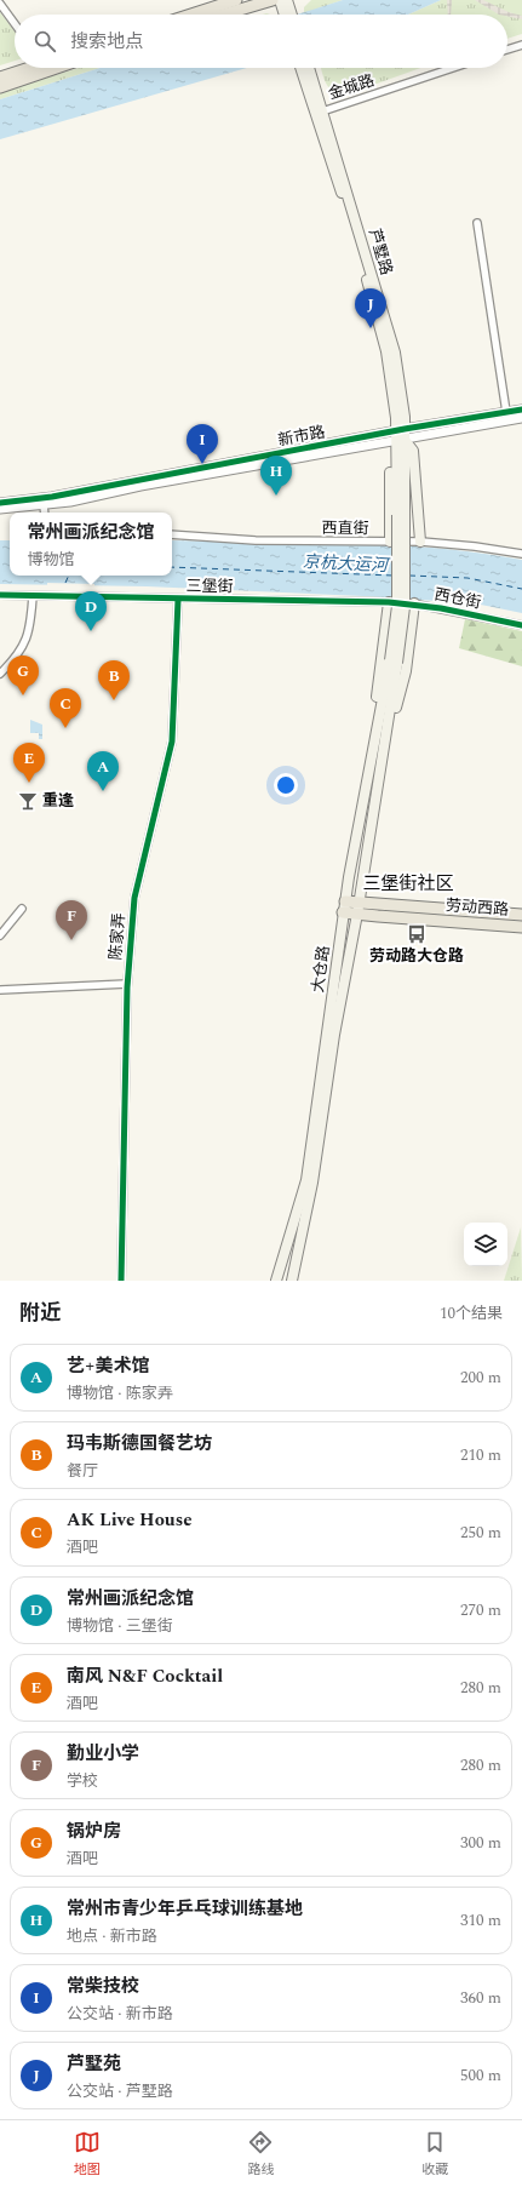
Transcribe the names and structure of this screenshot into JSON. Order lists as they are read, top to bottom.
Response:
{
  "streets": {
    "main road": ["芦墅路", "劳动西路", "大仓路"],
    "street": [
      "金城路",
      "新市路",
      "西直街",
      "三堡街",
      "西仓街",
      "陈家弄"
    ]
  },
  "crossings": [
    ["金城路", "芦墅路"],
    ["芦墅路", "新市路"],
    ["芦墅路", "大仓路"],
    ["三堡街", "西仓街"],
    ["三堡街", "陈家弄"],
    ["劳动西路", "大仓路"]
  ],
  "districts": ["三堡街社区"],
  "water": ["京杭大运河"],
  "places": {
    "bar": ["重逢"],
    "bus stop": ["劳动路大仓路"]
  },
  "page": {
    "search": "搜索地点",
    "pins": [
      "J",
      "I",
      "H",
      "D",
      "G",
      "B",
      "C",
      "E",
      "A",
      "F"
    ],
    "popup": ["常州画派纪念馆", "博物馆"],
    "heading": ["附近", "10个结果"],
    "list": [
      {
        "mark": "A",
        "name": "艺+美术馆",
        "note": "博物馆 · 陈家弄",
        "value": "200 m"
      },
      {
        "mark": "B",
        "name": "玛韦斯德国餐艺坊",
        "note": "餐厅",
        "value": "210 m"
      },
      {
        "mark": "C",
        "name": "AK Live House",
        "note": "酒吧",
        "value": "250 m"
      },
      {
        "mark": "D",
        "name": "常州画派纪念馆",
        "note": "博物馆 · 三堡街",
        "value": "270 m"
      },
      {
        "mark": "E",
        "name": "南风 N&F Cocktail",
        "note": "酒吧",
        "value": "280 m"
      },
      {
        "mark": "F",
        "name": "勤业小学",
        "note": "学校",
        "value": "280 m"
      },
      {
        "mark": "G",
        "name": "锅炉房",
        "note": "酒吧",
        "value": "300 m"
      },
      {
        "mark": "H",
        "name": "常州市青少年乒乓球训练基地",
        "note": "地点 · 新市路",
        "value": "310 m"
      },
      {
        "mark": "I",
        "name": "常柴技校",
        "note": "公交站 · 新市路",
        "value": "360 m"
      },
      {
        "mark": "J",
        "name": "芦墅苑",
        "note": "公交站 · 芦墅路",
        "value": "500 m"
      }
    ],
    "nav": ["地图", "路线", "收藏"]
  }
}
